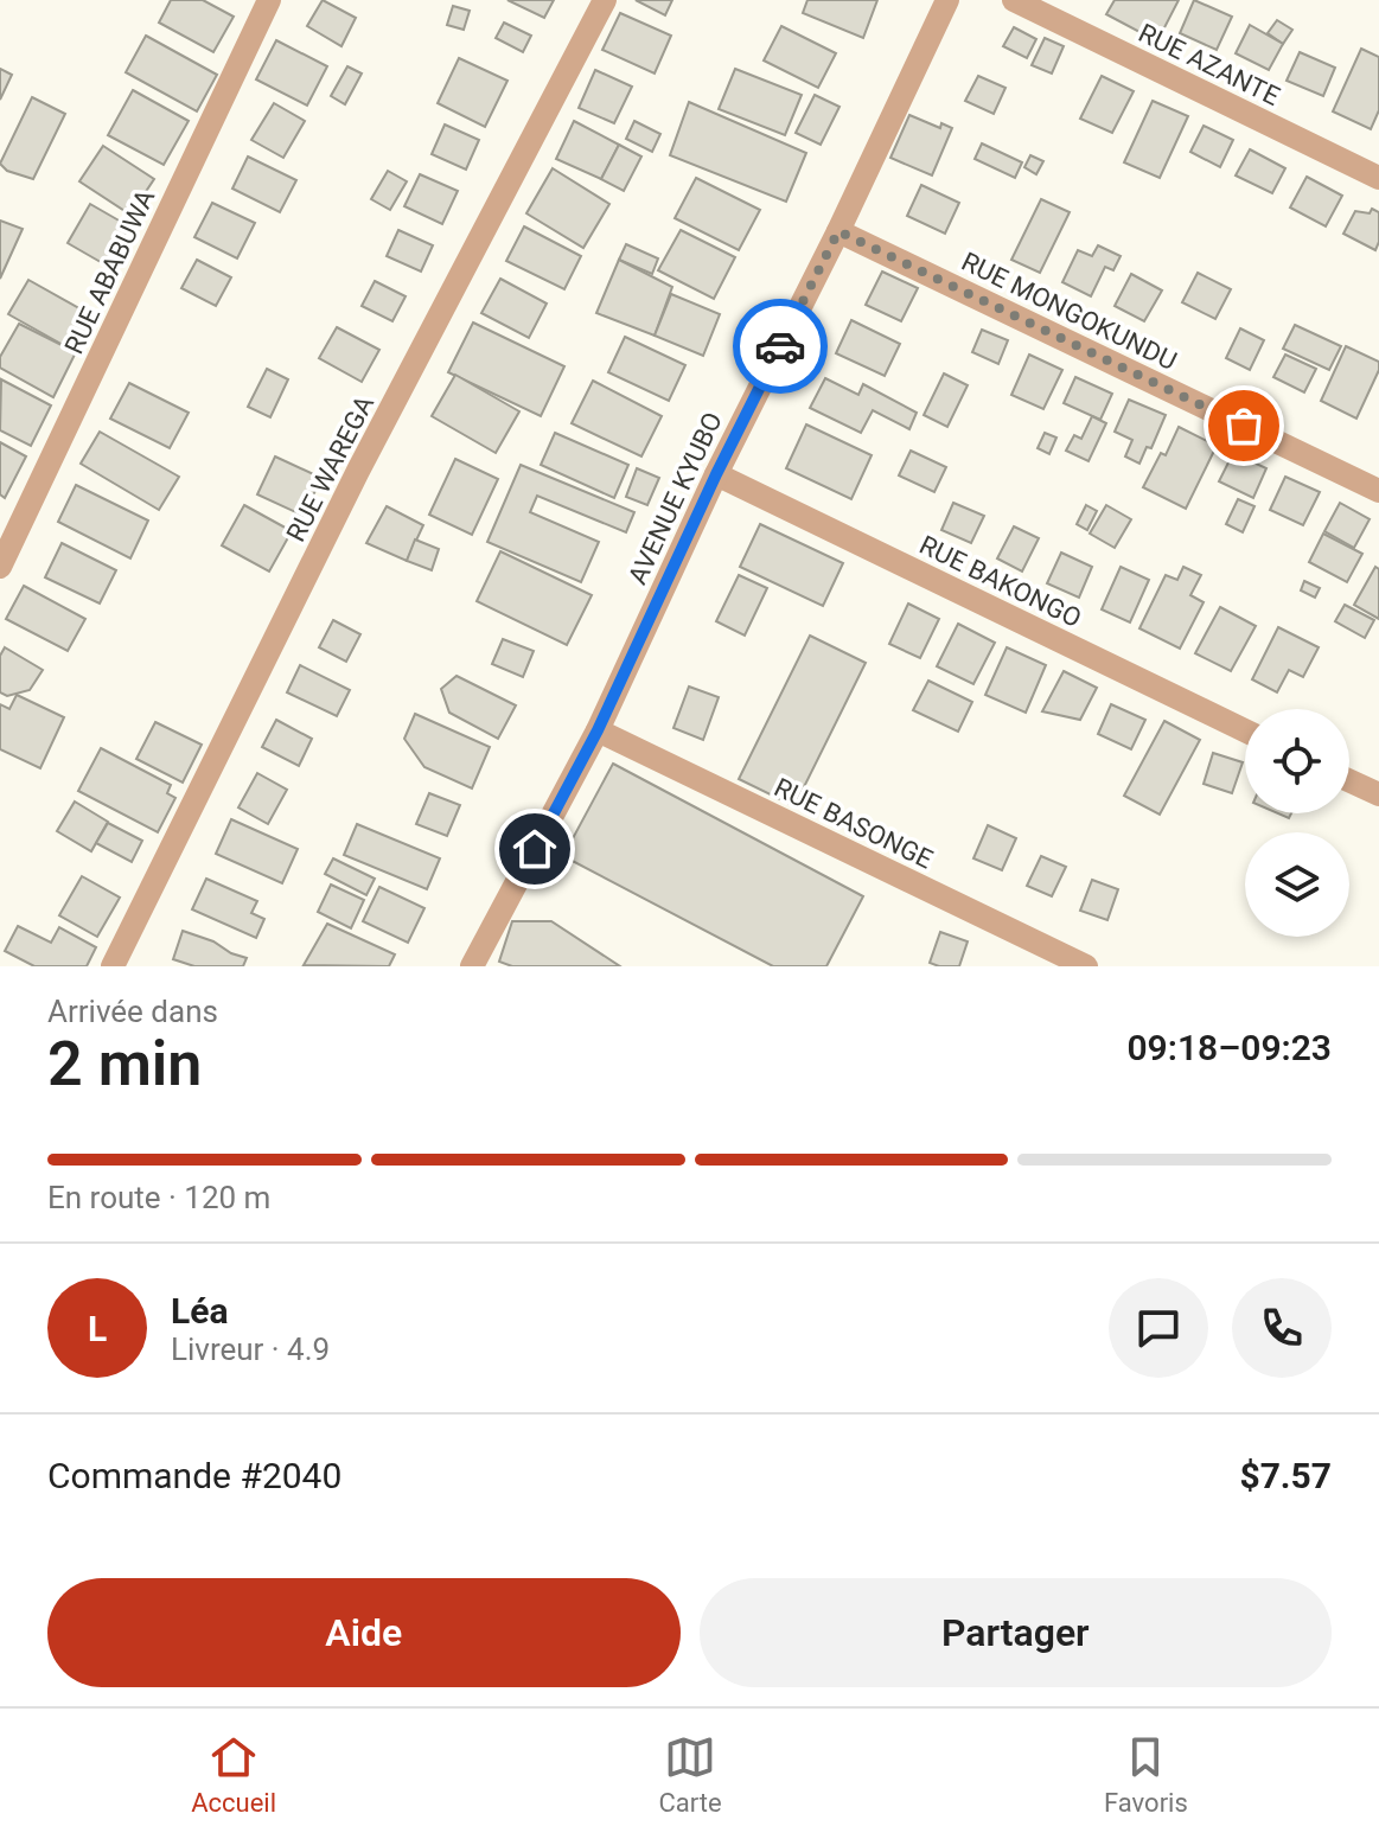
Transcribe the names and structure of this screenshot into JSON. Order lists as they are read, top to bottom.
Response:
{
  "streets": {
    "street": [
      "RUE AZANTE",
      "RUE ABABUWA",
      "RUE MONGOKUNDU",
      "RUE WAREGA",
      "AVENUE KYUBO",
      "RUE BAKONGO",
      "RUE BASONGE"
    ]
  },
  "crossings": [
    ["RUE MONGOKUNDU", "AVENUE KYUBO"],
    ["AVENUE KYUBO", "RUE BAKONGO"],
    ["AVENUE KYUBO", "RUE BASONGE"]
  ],
  "page": {
    "heading": ["2 min", "Arrivée dans", "09:18–09:23"],
    "panel": [
      "Léa",
      "Livreur · 4.9",
      "Commande #2040",
      "$7.57"
    ],
    "bar": "En route · 120 m",
    "round": "L",
    "buttons": ["Aide", "Partager"],
    "tabs": ["Accueil", "Carte", "Favoris"]
  }
}
